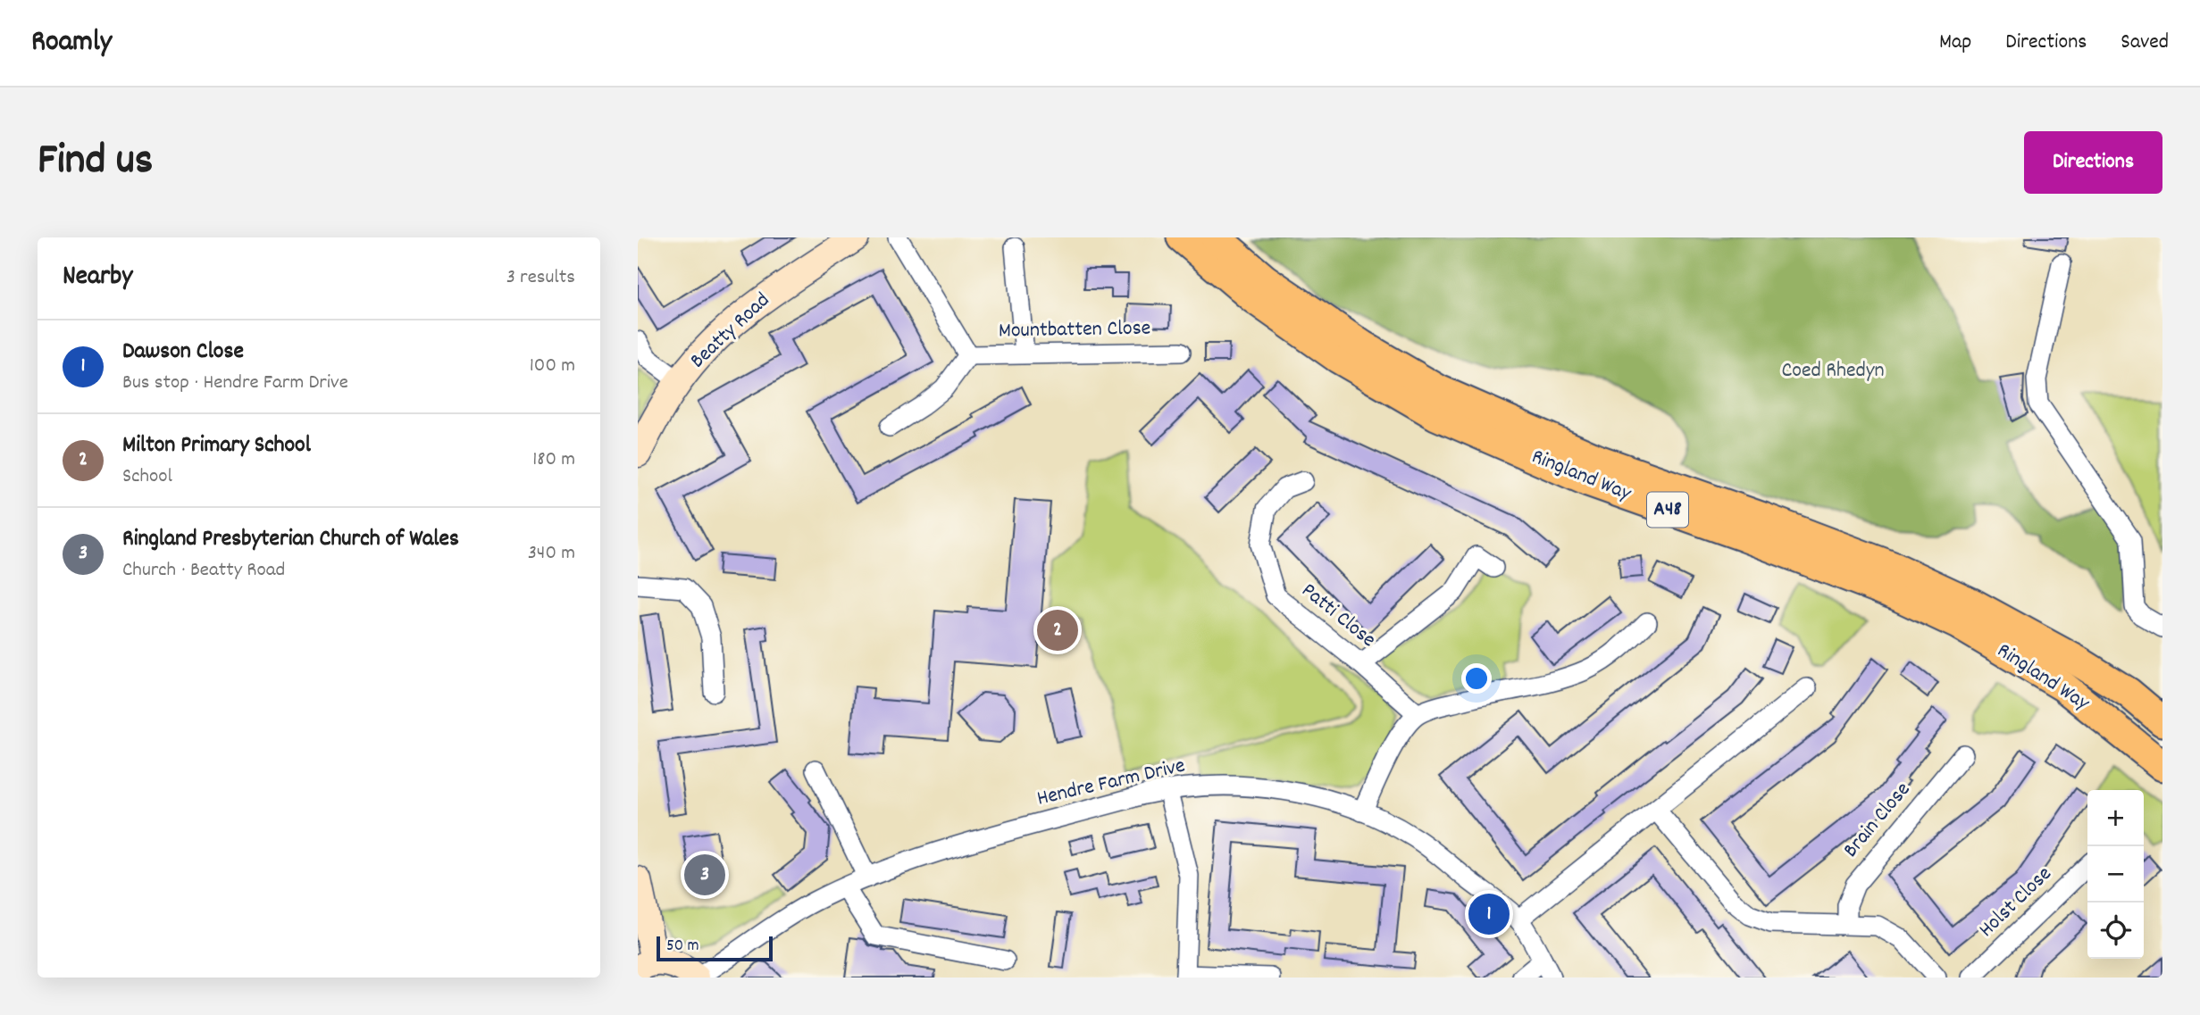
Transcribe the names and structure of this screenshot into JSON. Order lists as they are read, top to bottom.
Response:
{
  "streets": {
    "main road": ["Ringland Way", "A48"],
    "street": [
      "Mountbatten Close",
      "Beatty Road",
      "Patti Close",
      "Hendre Farm Drive",
      "Brain Close",
      "Holst Close"
    ]
  },
  "parks": ["Coed Rhedyn"],
  "scale_bar": "50 m",
  "page": {
    "header": "Roamly",
    "nav": ["Map", "Directions", "Saved"],
    "title": "Find us",
    "buttons": "Directions",
    "heading": ["Nearby", "3 results"],
    "list": [
      {
        "mark": "1",
        "name": "Dawson Close",
        "note": "Bus stop · Hendre Farm Drive",
        "value": "100 m"
      },
      {
        "mark": "2",
        "name": "Milton Primary School",
        "note": "School",
        "value": "180 m"
      },
      {
        "mark": "3",
        "name": "Ringland Presbyterian Church of Wales",
        "note": "Church · Beatty Road",
        "value": "340 m"
      }
    ],
    "pins": ["2", "3", "1"],
    "map_buttons": ["+", "−"],
    "scale": "50 m"
  }
}
